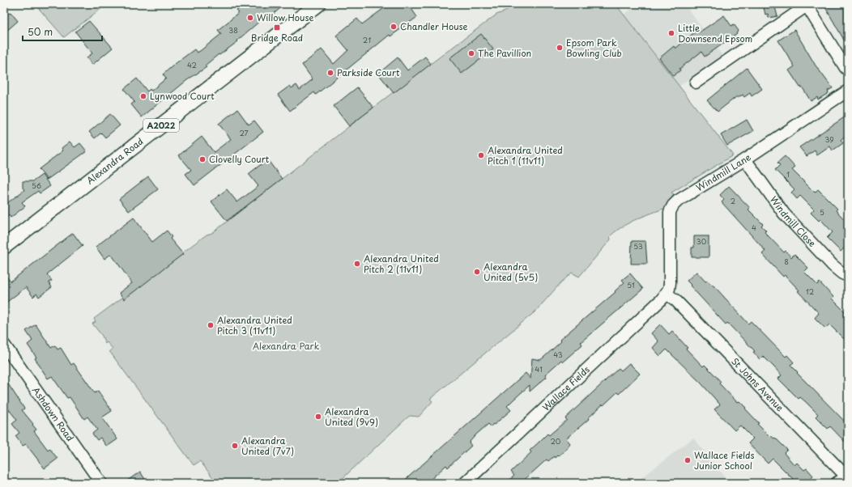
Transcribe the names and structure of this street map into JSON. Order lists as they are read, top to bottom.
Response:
{
  "streets": {
    "main road": ["A2022", "Alexandra Road"],
    "street": [
      "Windmill Lane",
      "Windmill Close",
      "St Johns Avenue",
      "Wallace Fields",
      "Ashdown Road"
    ]
  },
  "crossings": [
    ["Windmill Lane", "Windmill Close"],
    ["Windmill Lane", "St Johns Avenue"],
    ["Windmill Lane", "Wallace Fields"],
    ["St Johns Avenue", "Wallace Fields"]
  ],
  "parks": ["Alexandra Park"],
  "places": {
    "other": [
      "Willow House",
      "Chandler House",
      "Little Downsend Epsom",
      "Epsom Park Bowling Club",
      "The Pavillion",
      "Parkside Court",
      "Lynwood Court",
      "Alexandra United Pitch 1 (11v11)",
      "Clovelly Court",
      "Alexandra United Pitch 2 (11v11)",
      "Alexandra United (5v5)",
      "Alexandra United Pitch 3 (11v11)",
      "Alexandra United (9v9)",
      "Alexandra United (7v7)",
      "Wallace Fields Junior School"
    ],
    "transit": ["Bridge Road"]
  },
  "house_numbers": [
    "38",
    "21",
    "42",
    "27",
    "39",
    "1",
    "56",
    "2",
    "5",
    "4",
    "30",
    "53",
    "8",
    "51",
    "12",
    "43",
    "41",
    "20"
  ],
  "scale_bar": "50 m"
}
